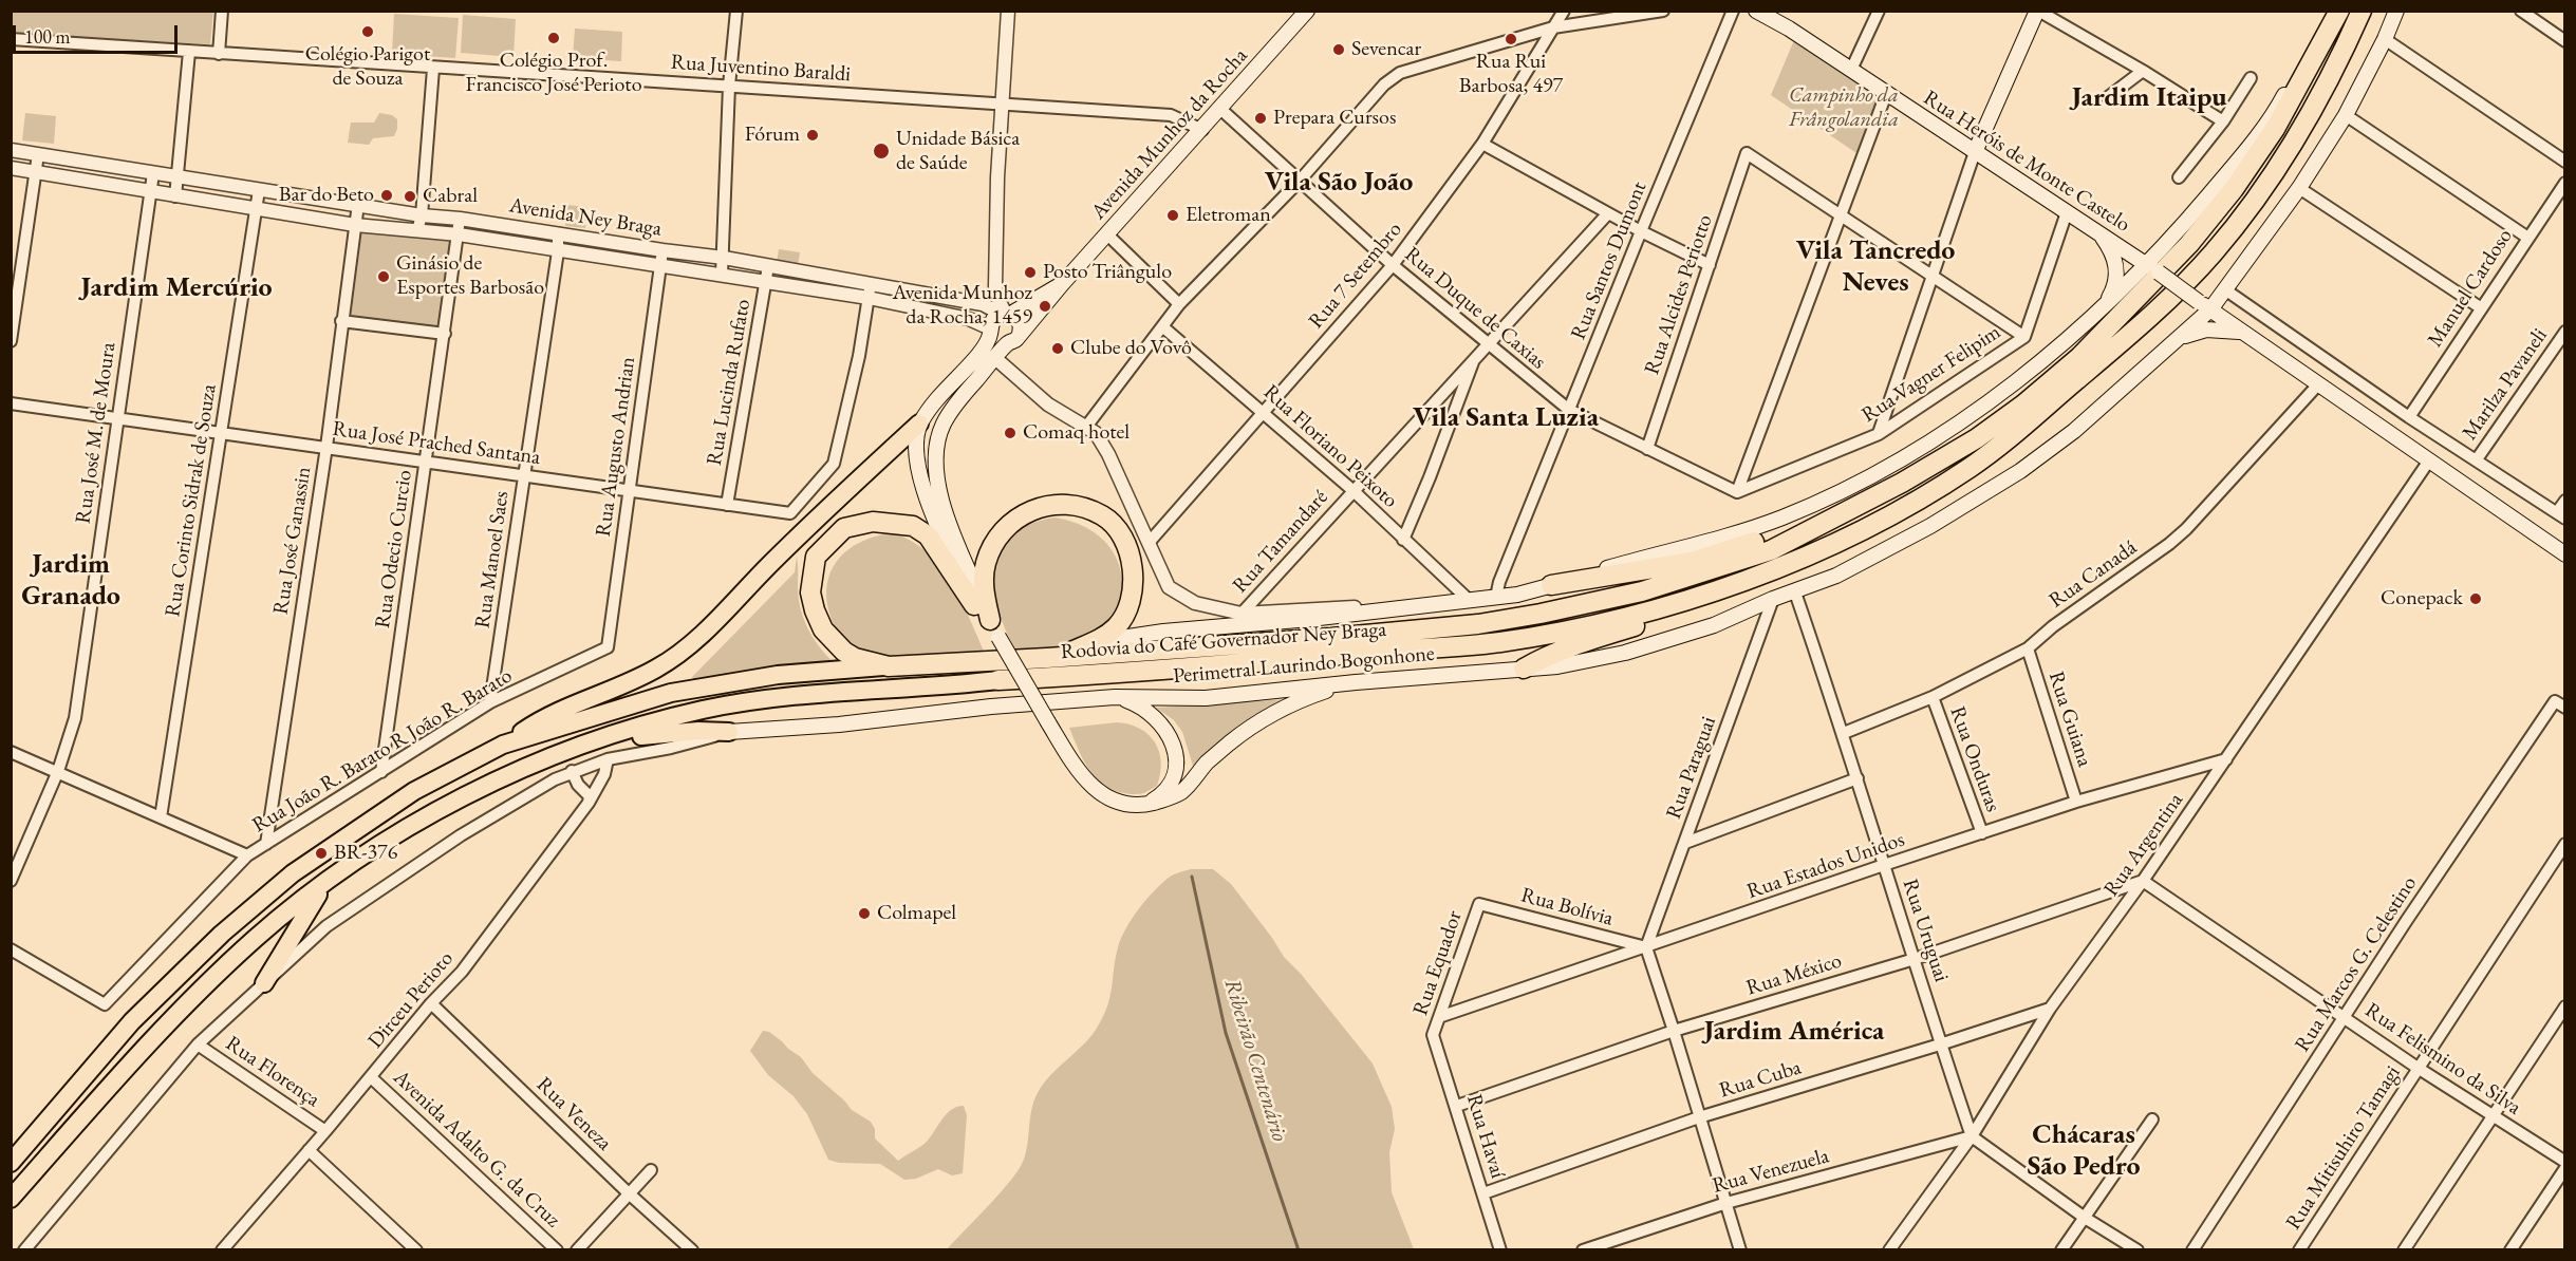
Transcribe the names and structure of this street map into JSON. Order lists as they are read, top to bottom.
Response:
{
  "streets": {
    "highway": ["Rodovia do Café Governador Ney Braga"],
    "main road": ["Avenida Munhoz da Rocha", "Rua Heróis de Monte Castelo", "Perimetral Laurindo Bogonhone"],
    "street": [
      "Rua Juventino Baraldi",
      "Avenida Ney Braga",
      "Rua Santos Dumont",
      "Rua 7 Setembro",
      "Manuel Cardoso",
      "Rua Alcides Periotto",
      "Rua Duque de Caxias",
      "Rua Vagner Felipim",
      "Rua Lucinda Rufato",
      "Marilza Pavaneli",
      "Rua José M. de Moura",
      "Rua José Prached Santana",
      "Rua Augusto Andrian",
      "Rua Floriano Peixoto",
      "Rua Corinto Sidrak de Souza",
      "Rua José Ganassin",
      "Rua Tamandaré",
      "Rua Odecio Curcio",
      "Rua Manoel Saes",
      "Rua Canadá",
      "Rua Guiana",
      "Rua João R. Barato R João R. Barato",
      "Rua Onduras",
      "Rua Paraguai",
      "Rua Argentina",
      "Rua Estados Unidos",
      "Rua Bolívia",
      "Rua Uruguai",
      "Rua Equador",
      "Rua Marcos G. Celestino",
      "Rua México",
      "Dirceu Perioto",
      "Rua Felismino da Silva",
      "Rua Florença",
      "Rua Cuba",
      "Rua Veneza",
      "Rua Havaí",
      "Rua Mitisuhiro Tamagi",
      "Avenida Adalto G. da Cruz",
      "Rua Venezuela"
    ]
  },
  "crossings": [
    ["Rua Juventino Baraldi", "Avenida Munhoz da Rocha"],
    ["Avenida Munhoz da Rocha", "Rua Duque de Caxias"],
    ["Rua Heróis de Monte Castelo", "Rua Vagner Felipim"],
    ["Rua Heróis de Monte Castelo", "Rua Canadá"],
    ["Rua Heróis de Monte Castelo", "Perimetral Laurindo Bogonhone"],
    ["Rua Heróis de Monte Castelo", "Rua Argentina"],
    ["Avenida Ney Braga", "Rua Lucinda Rufato"],
    ["Avenida Ney Braga", "Rua José M. de Moura"],
    ["Avenida Ney Braga", "Rua José Prached Santana"],
    ["Avenida Ney Braga", "Rua Augusto Andrian"],
    ["Avenida Ney Braga", "Rua Corinto Sidrak de Souza"],
    ["Avenida Ney Braga", "Rua José Ganassin"],
    ["Avenida Ney Braga", "Rua Odecio Curcio"],
    ["Avenida Ney Braga", "Rua Manoel Saes"],
    ["Rua Santos Dumont", "Rua Duque de Caxias"],
    ["Rua 7 Setembro", "Rua Duque de Caxias"],
    ["Rua 7 Setembro", "Rua Floriano Peixoto"],
    ["Rua Alcides Periotto", "Rua Duque de Caxias"],
    ["Rua Duque de Caxias", "Rua Vagner Felipim"],
    ["Rua Duque de Caxias", "Rua Tamandaré"],
    ["Rua Lucinda Rufato", "Rua José Prached Santana"],
    ["Rua José M. de Moura", "Rua José Prached Santana"],
    ["Rua José M. de Moura", "Rua João R. Barato R João R. Barato"],
    ["Rua José Prached Santana", "Rua Augusto Andrian"],
    ["Rua José Prached Santana", "Rua Corinto Sidrak de Souza"],
    ["Rua José Prached Santana", "Rua José Ganassin"],
    ["Rua José Prached Santana", "Rua Odecio Curcio"],
    ["Rua José Prached Santana", "Rua Manoel Saes"],
    ["Rua Augusto Andrian", "Rua João R. Barato R João R. Barato"],
    ["Rua Floriano Peixoto", "Rua Tamandaré"],
    ["Rua Corinto Sidrak de Souza", "Rua João R. Barato R João R. Barato"],
    ["Rua José Ganassin", "Rua João R. Barato R João R. Barato"],
    ["Rua Odecio Curcio", "Rua João R. Barato R João R. Barato"],
    ["Rua Manoel Saes", "Rua João R. Barato R João R. Barato"],
    ["Rua Canadá", "Rua Guiana"],
    ["Rua Canadá", "Rua Onduras"],
    ["Rua Canadá", "Rua Uruguai"],
    ["Perimetral Laurindo Bogonhone", "Rua Paraguai"],
    ["Perimetral Laurindo Bogonhone", "Rua Uruguai"],
    ["Perimetral Laurindo Bogonhone", "Dirceu Perioto"],
    ["Perimetral Laurindo Bogonhone", "Rua Florença"],
    ["Rua Guiana", "Rua Estados Unidos"],
    ["Rua Onduras", "Rua Estados Unidos"],
    ["Rua Paraguai", "Rua Estados Unidos"],
    ["Rua Paraguai", "Rua Bolívia"],
    ["Rua Argentina", "Rua Estados Unidos"],
    ["Rua Argentina", "Rua Uruguai"],
    ["Rua Argentina", "Rua México"],
    ["Rua Argentina", "Rua Felismino da Silva"],
    ["Rua Argentina", "Rua Cuba"],
    ["Rua Argentina", "Rua Venezuela"],
    ["Rua Estados Unidos", "Rua Bolívia"],
    ["Rua Estados Unidos", "Rua Uruguai"],
    ["Rua Estados Unidos", "Rua Equador"],
    ["Rua Bolívia", "Rua Equador"],
    ["Rua Uruguai", "Rua México"],
    ["Rua Uruguai", "Rua Cuba"],
    ["Rua Uruguai", "Rua Venezuela"],
    ["Rua Equador", "Rua Havaí"],
    ["Rua Marcos G. Celestino", "Rua Felismino da Silva"],
    ["Rua México", "Rua Felismino da Silva"],
    ["Rua México", "Rua Havaí"],
    ["Dirceu Perioto", "Rua Florença"],
    ["Dirceu Perioto", "Rua Veneza"],
    ["Dirceu Perioto", "Avenida Adalto G. da Cruz"],
    ["Rua Felismino da Silva", "Rua Mitisuhiro Tamagi"],
    ["Rua Cuba", "Rua Havaí"]
  ],
  "districts": [
    "Jardim Itaipu",
    "Vila São João",
    "Vila Tancredo Neves",
    "Jardim Mercúrio",
    "Vila Santa Luzia",
    "Jardim Granado",
    "Jardim América",
    "Chácaras São Pedro"
  ],
  "water": ["Ribeirão Centenário"],
  "parks": ["Campinho da Frângolandia"],
  "places": [
    "Colégio Parigot de Souza",
    "Colégio Prof. Francisco José Perioto",
    "Rua Rui Barbosa, 497",
    "Sevencar",
    "Prepara Cursos",
    "Fórum",
    "Unidade Básica de Saúde",
    "Bar do Beto",
    "Cabral",
    "Eletroman",
    "Posto Triângulo",
    "Ginásio de Esportes Barbosão",
    "Avenida Munhoz da Rocha, 1459",
    "Clube do Vovô",
    "Comaq hotel",
    "Conepack",
    "BR-376",
    "Colmapel"
  ],
  "scale_bar": "100 m"
}
